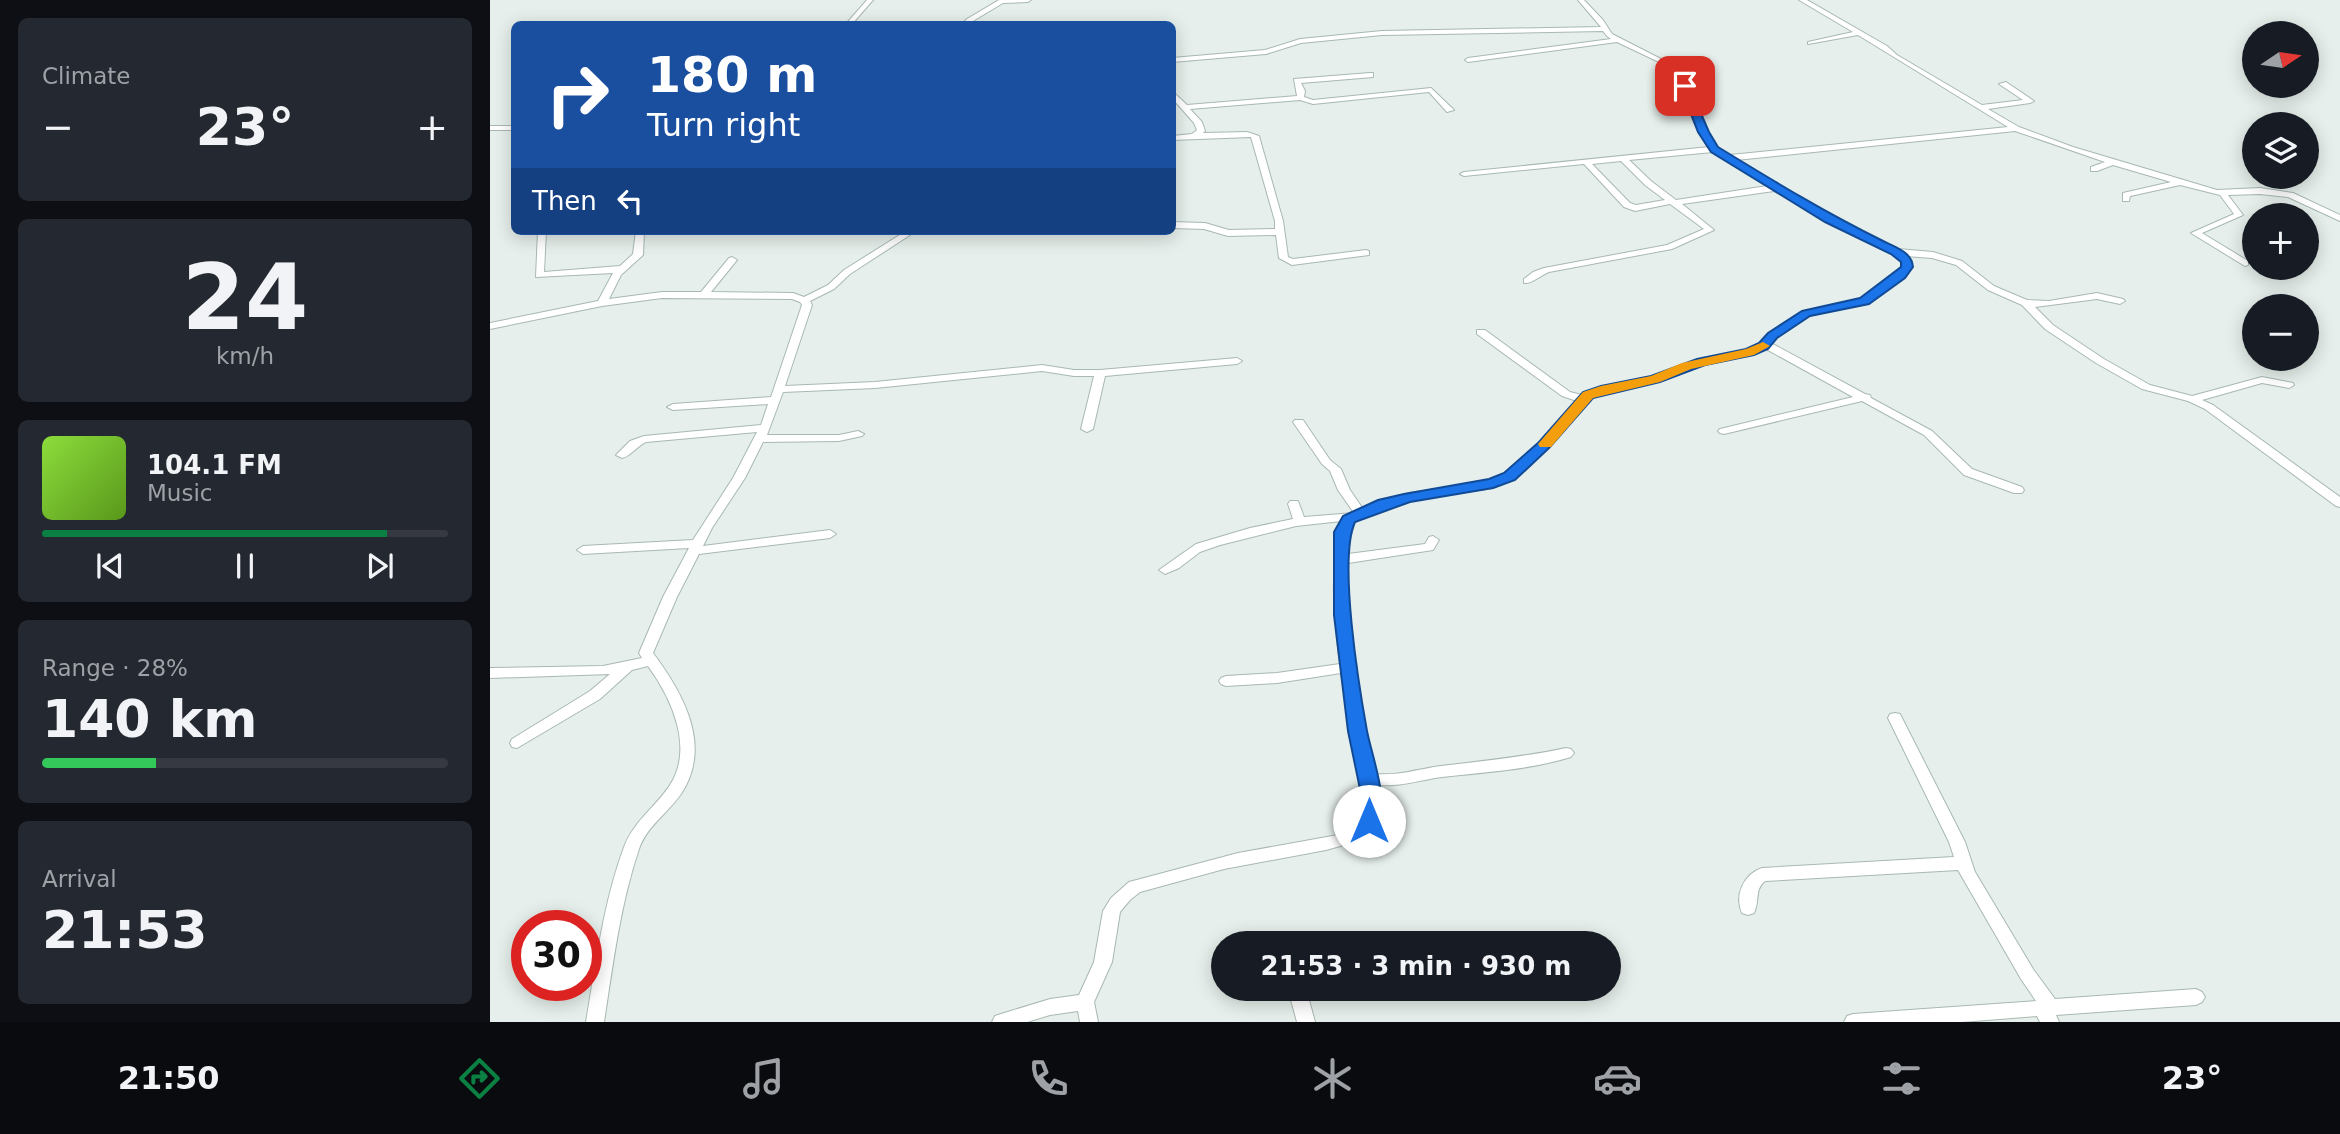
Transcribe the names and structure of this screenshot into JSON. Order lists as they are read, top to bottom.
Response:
{
  "north": "right",
  "page": {
    "tile": [
      "Climate",
      ["24", "km/h"],
      ["Range · 28%", "140 km"],
      ["Arrival", "21:53"]
    ],
    "map_buttons": ["+", "−"],
    "turn": ["180 m", "Turn right"],
    "heat": ["−", "23°", "+"],
    "then": "Then",
    "song": ["104.1 FM", "Music"],
    "limit": "30",
    "trip": "21:53 · 3 min · 930 m",
    "tabs": ["21:50", "23°"]
  }
}
